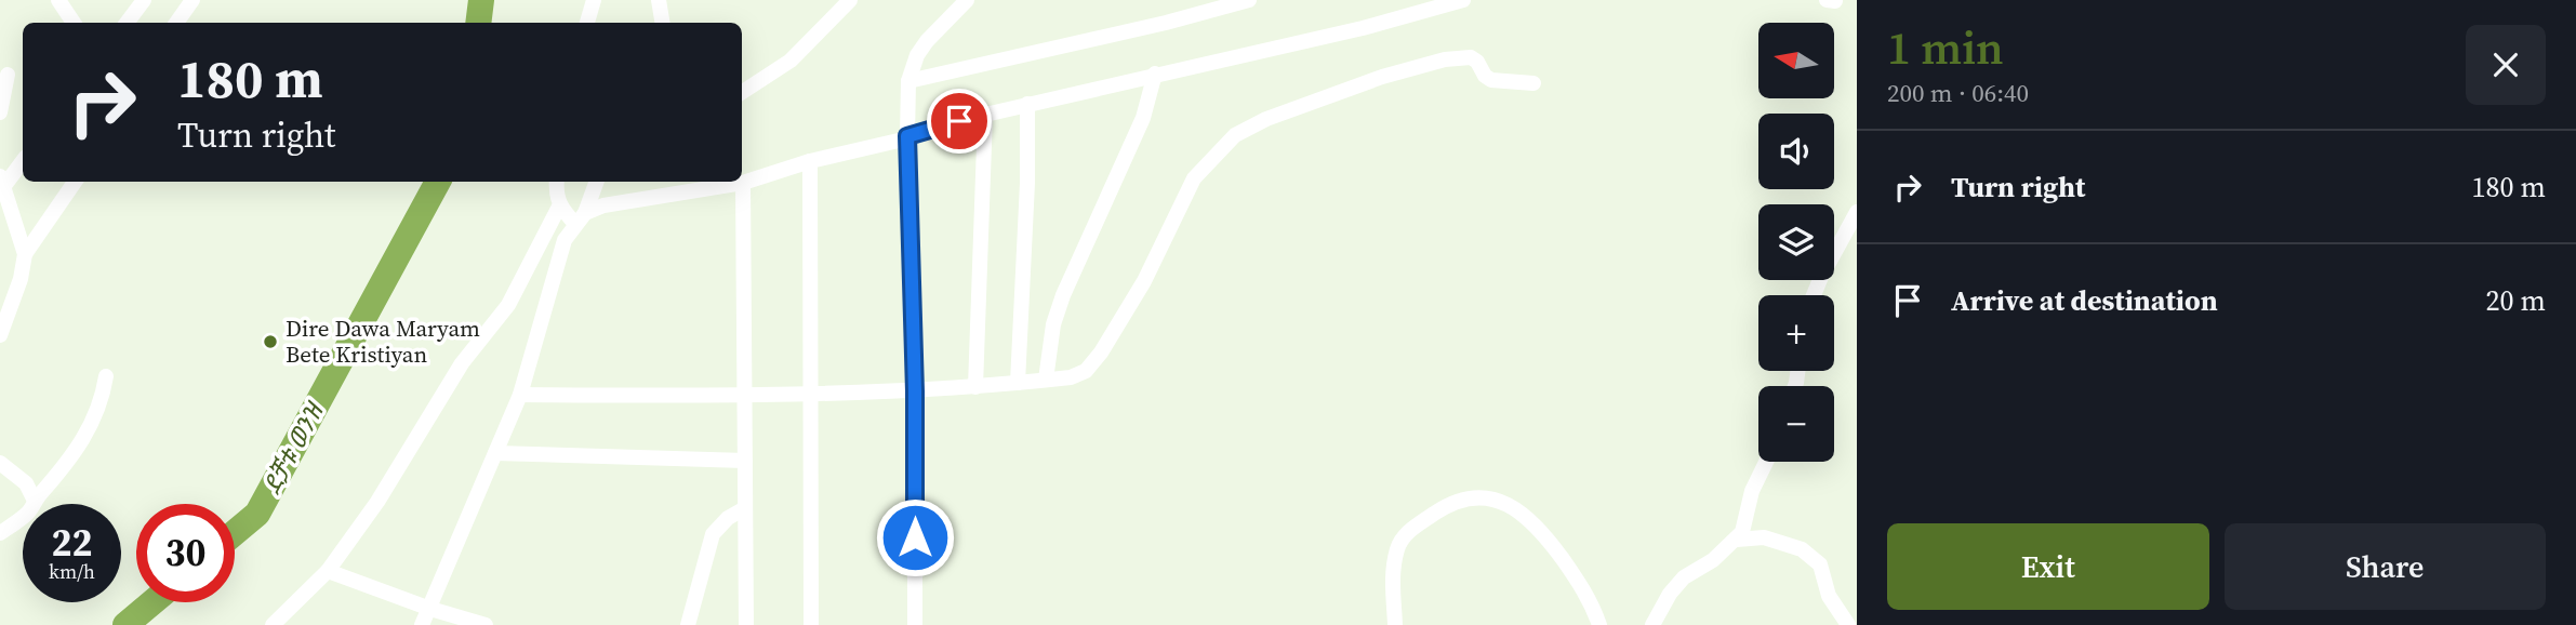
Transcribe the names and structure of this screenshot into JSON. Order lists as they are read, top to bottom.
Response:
{
  "water": ["ደቻቱ ወንዝ"],
  "places": ["Dire Dawa Maryam Bete Kristiyan"],
  "north": "left",
  "page": {
    "heading": ["1 min", "200 m · 06:40"],
    "map_buttons": ["+", "−"],
    "turn": ["180 m", "Turn right"],
    "list": [
      {
        "name": "Turn right",
        "value": "180 m"
      },
      {
        "name": "Arrive at destination",
        "value": "20 m"
      }
    ],
    "speed": "22 km/h",
    "limit": "30",
    "buttons": ["Exit", "Share"]
  }
}
